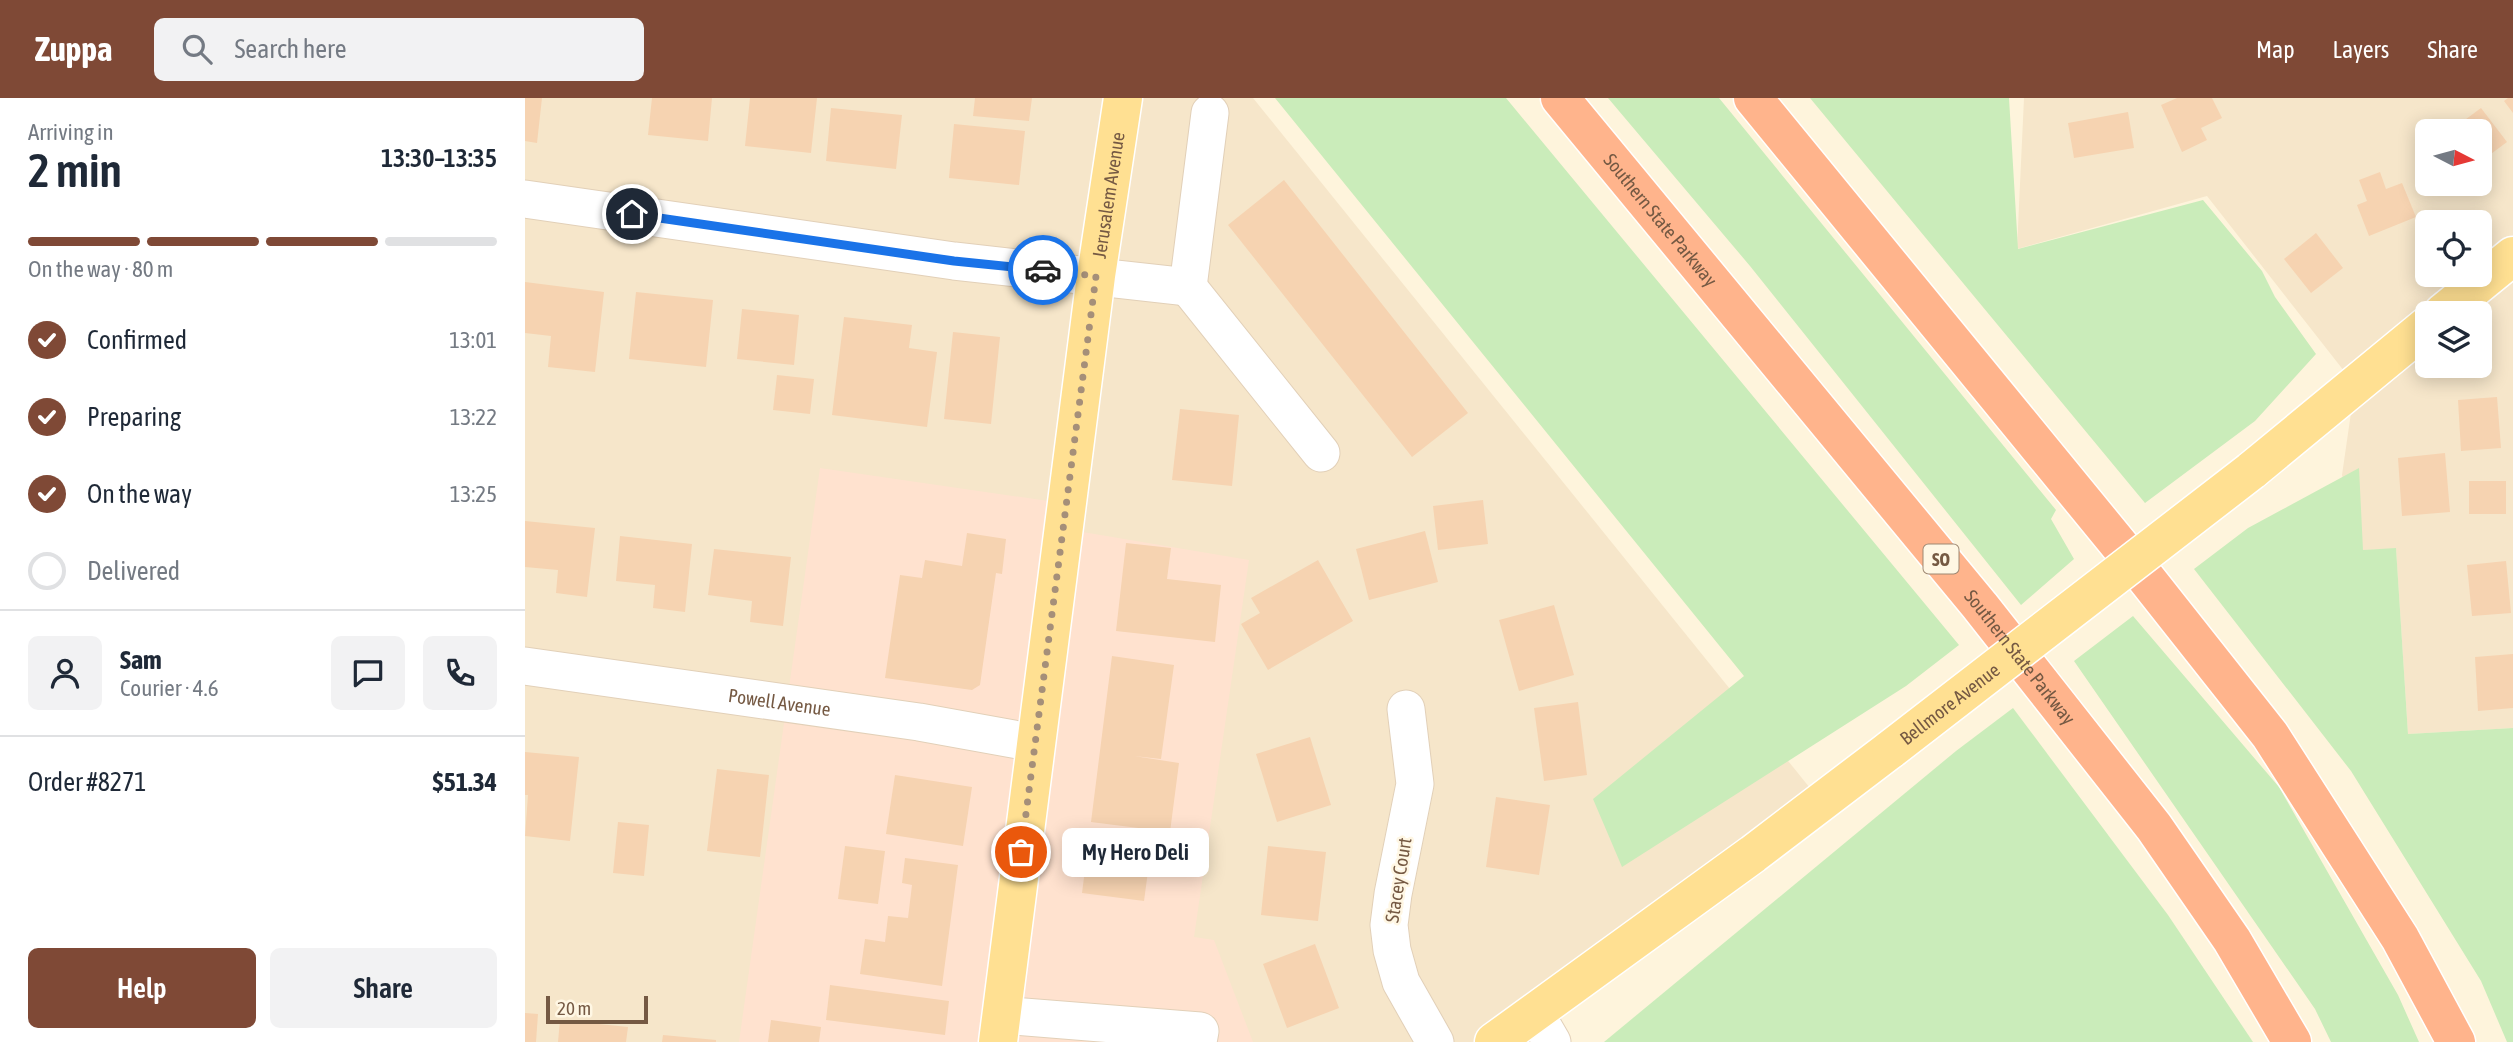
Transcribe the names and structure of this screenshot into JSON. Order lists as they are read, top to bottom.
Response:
{
  "streets": {
    "highway": ["Southern State Parkway", "SO"],
    "main road": ["Jerusalem Avenue", "Bellmore Avenue"],
    "street": ["Powell Avenue", "Stacey Court"]
  },
  "crossings": [
    ["Jerusalem Avenue", "Powell Avenue"]
  ],
  "places": ["My Hero Deli"],
  "scale_bar": "20 m",
  "north": "right",
  "page": {
    "header": "Zuppa",
    "search": "Search here",
    "nav": ["Map", "Layers", "Share"],
    "heading": ["2 min", "Arriving in", "13:30–13:35"],
    "panel": [
      "Sam",
      "Courier · 4.6",
      "Order #8271",
      "$51.34"
    ],
    "bar": "On the way · 80 m",
    "list": [
      ["Confirmed", "13:01"],
      ["Preparing", "13:22"],
      ["On the way", "13:25"],
      "Delivered"
    ],
    "bubble": "My Hero Deli",
    "buttons": ["Help", "Share"],
    "scale": "20 m"
  }
}
